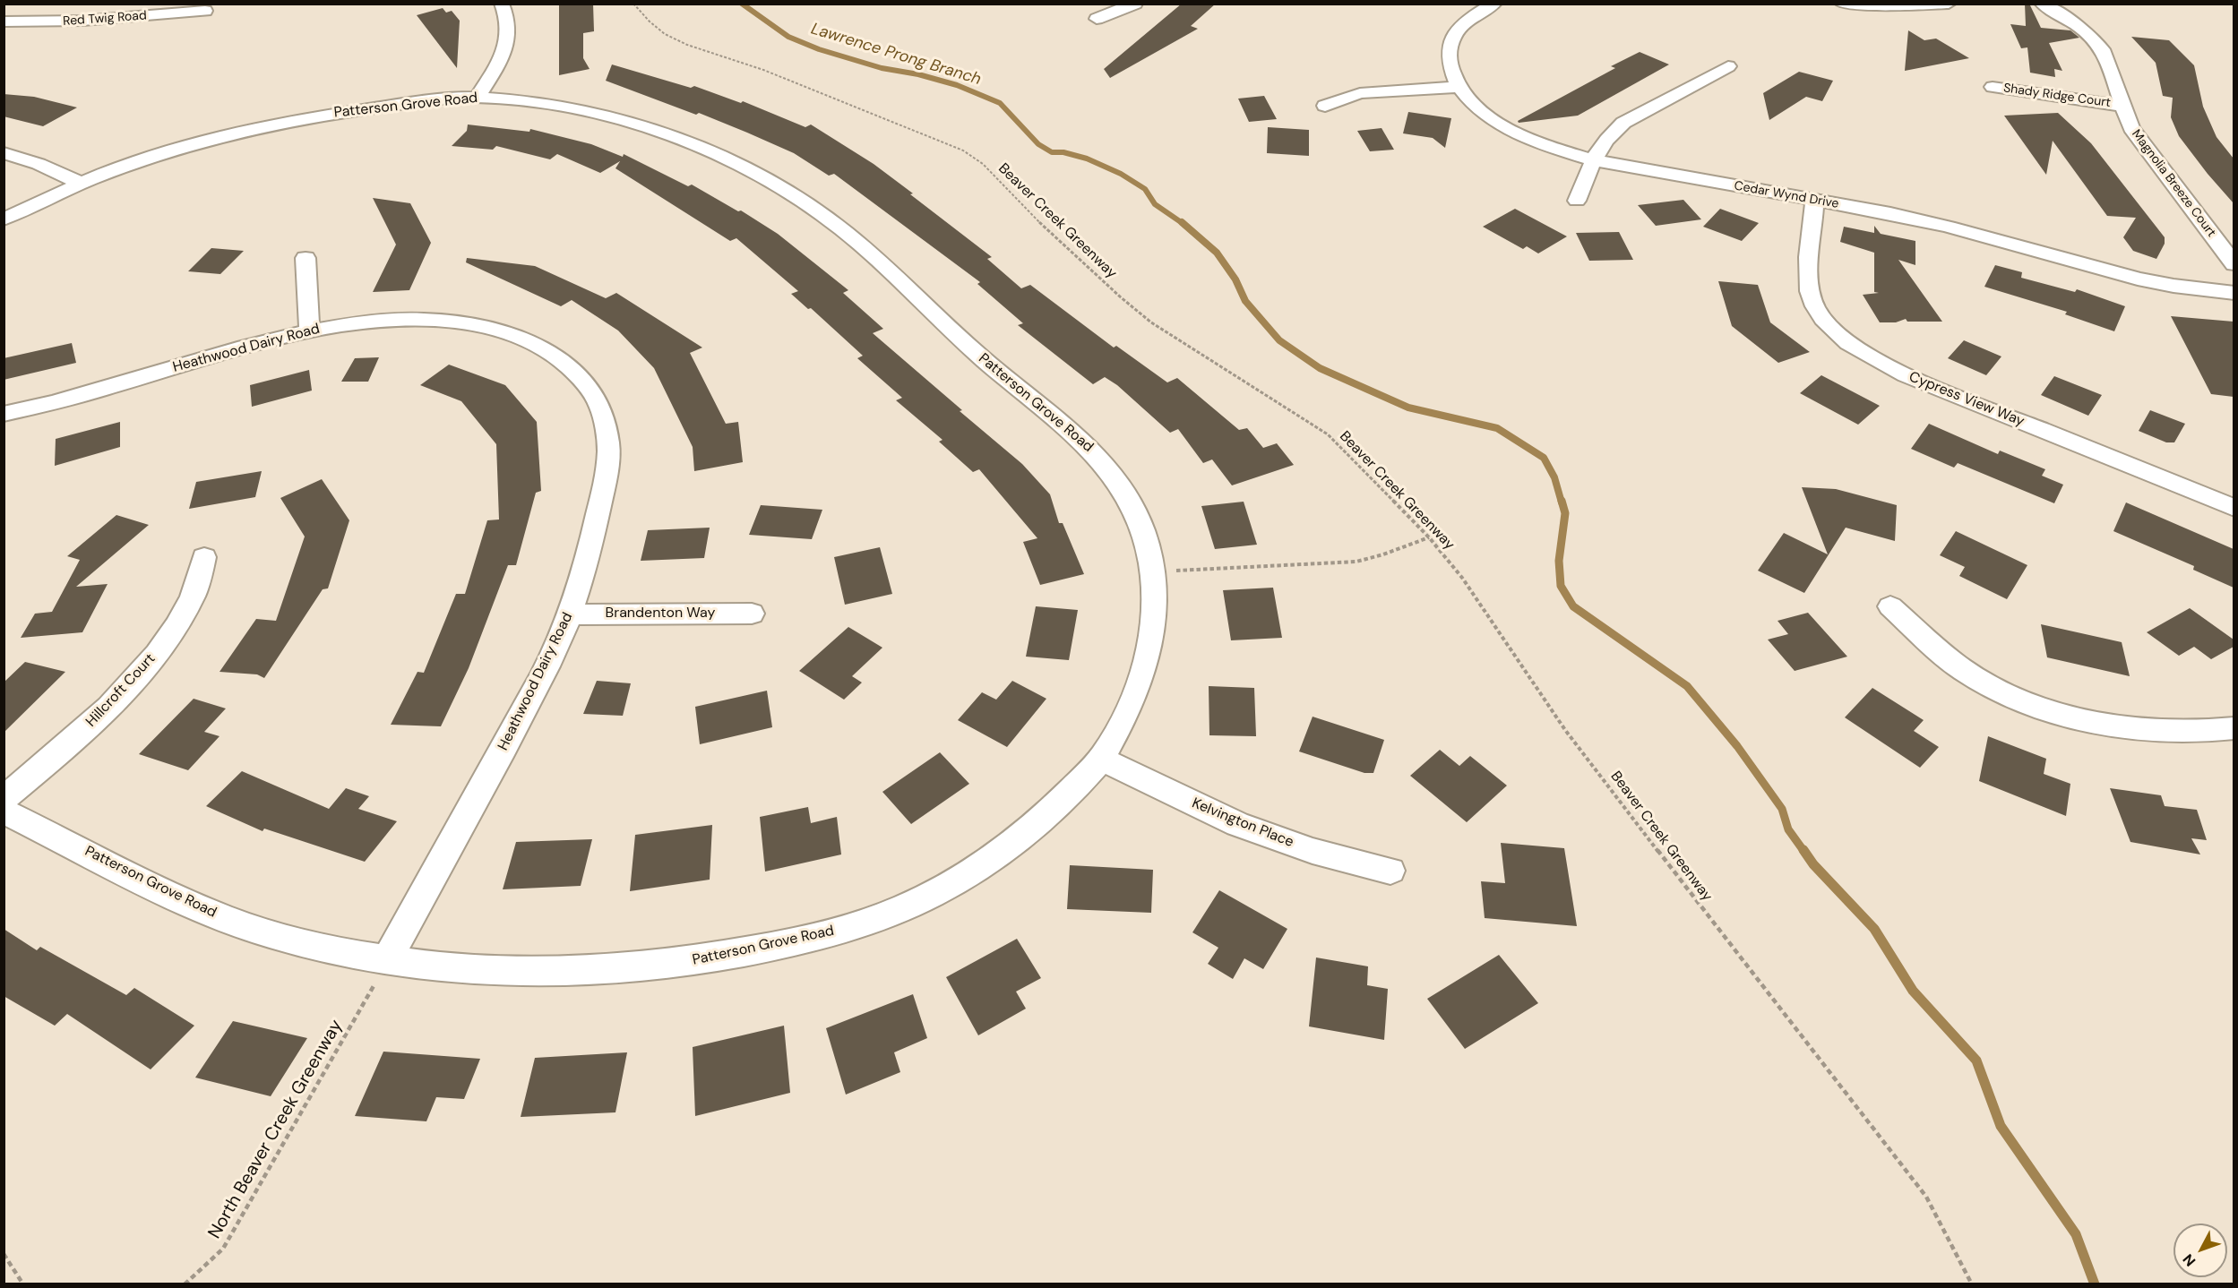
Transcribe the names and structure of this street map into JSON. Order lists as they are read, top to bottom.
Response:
{
  "streets": {
    "street": [
      "Red Twig Road",
      "Shady Ridge Court",
      "Patterson Grove Road",
      "Magnolia Breeze Court",
      "Cedar Wynd Drive",
      "Heathwood Dairy Road",
      "Cypress View Way",
      "Brandenton Way",
      "Hillcroft Court",
      "Kelvington Place"
    ],
    "path": ["Beaver Creek Greenway", "North Beaver Creek Greenway"]
  },
  "crossings": [
    ["Shady Ridge Court", "Magnolia Breeze Court"],
    ["Patterson Grove Road", "Heathwood Dairy Road"],
    ["Patterson Grove Road", "Kelvington Place"],
    ["Patterson Grove Road", "North Beaver Creek Greenway"],
    ["Cedar Wynd Drive", "Cypress View Way"],
    ["Heathwood Dairy Road", "Brandenton Way"],
    ["Heathwood Dairy Road", "North Beaver Creek Greenway"]
  ],
  "water": ["Lawrence Prong Branch"],
  "north": "bottom left"
}
